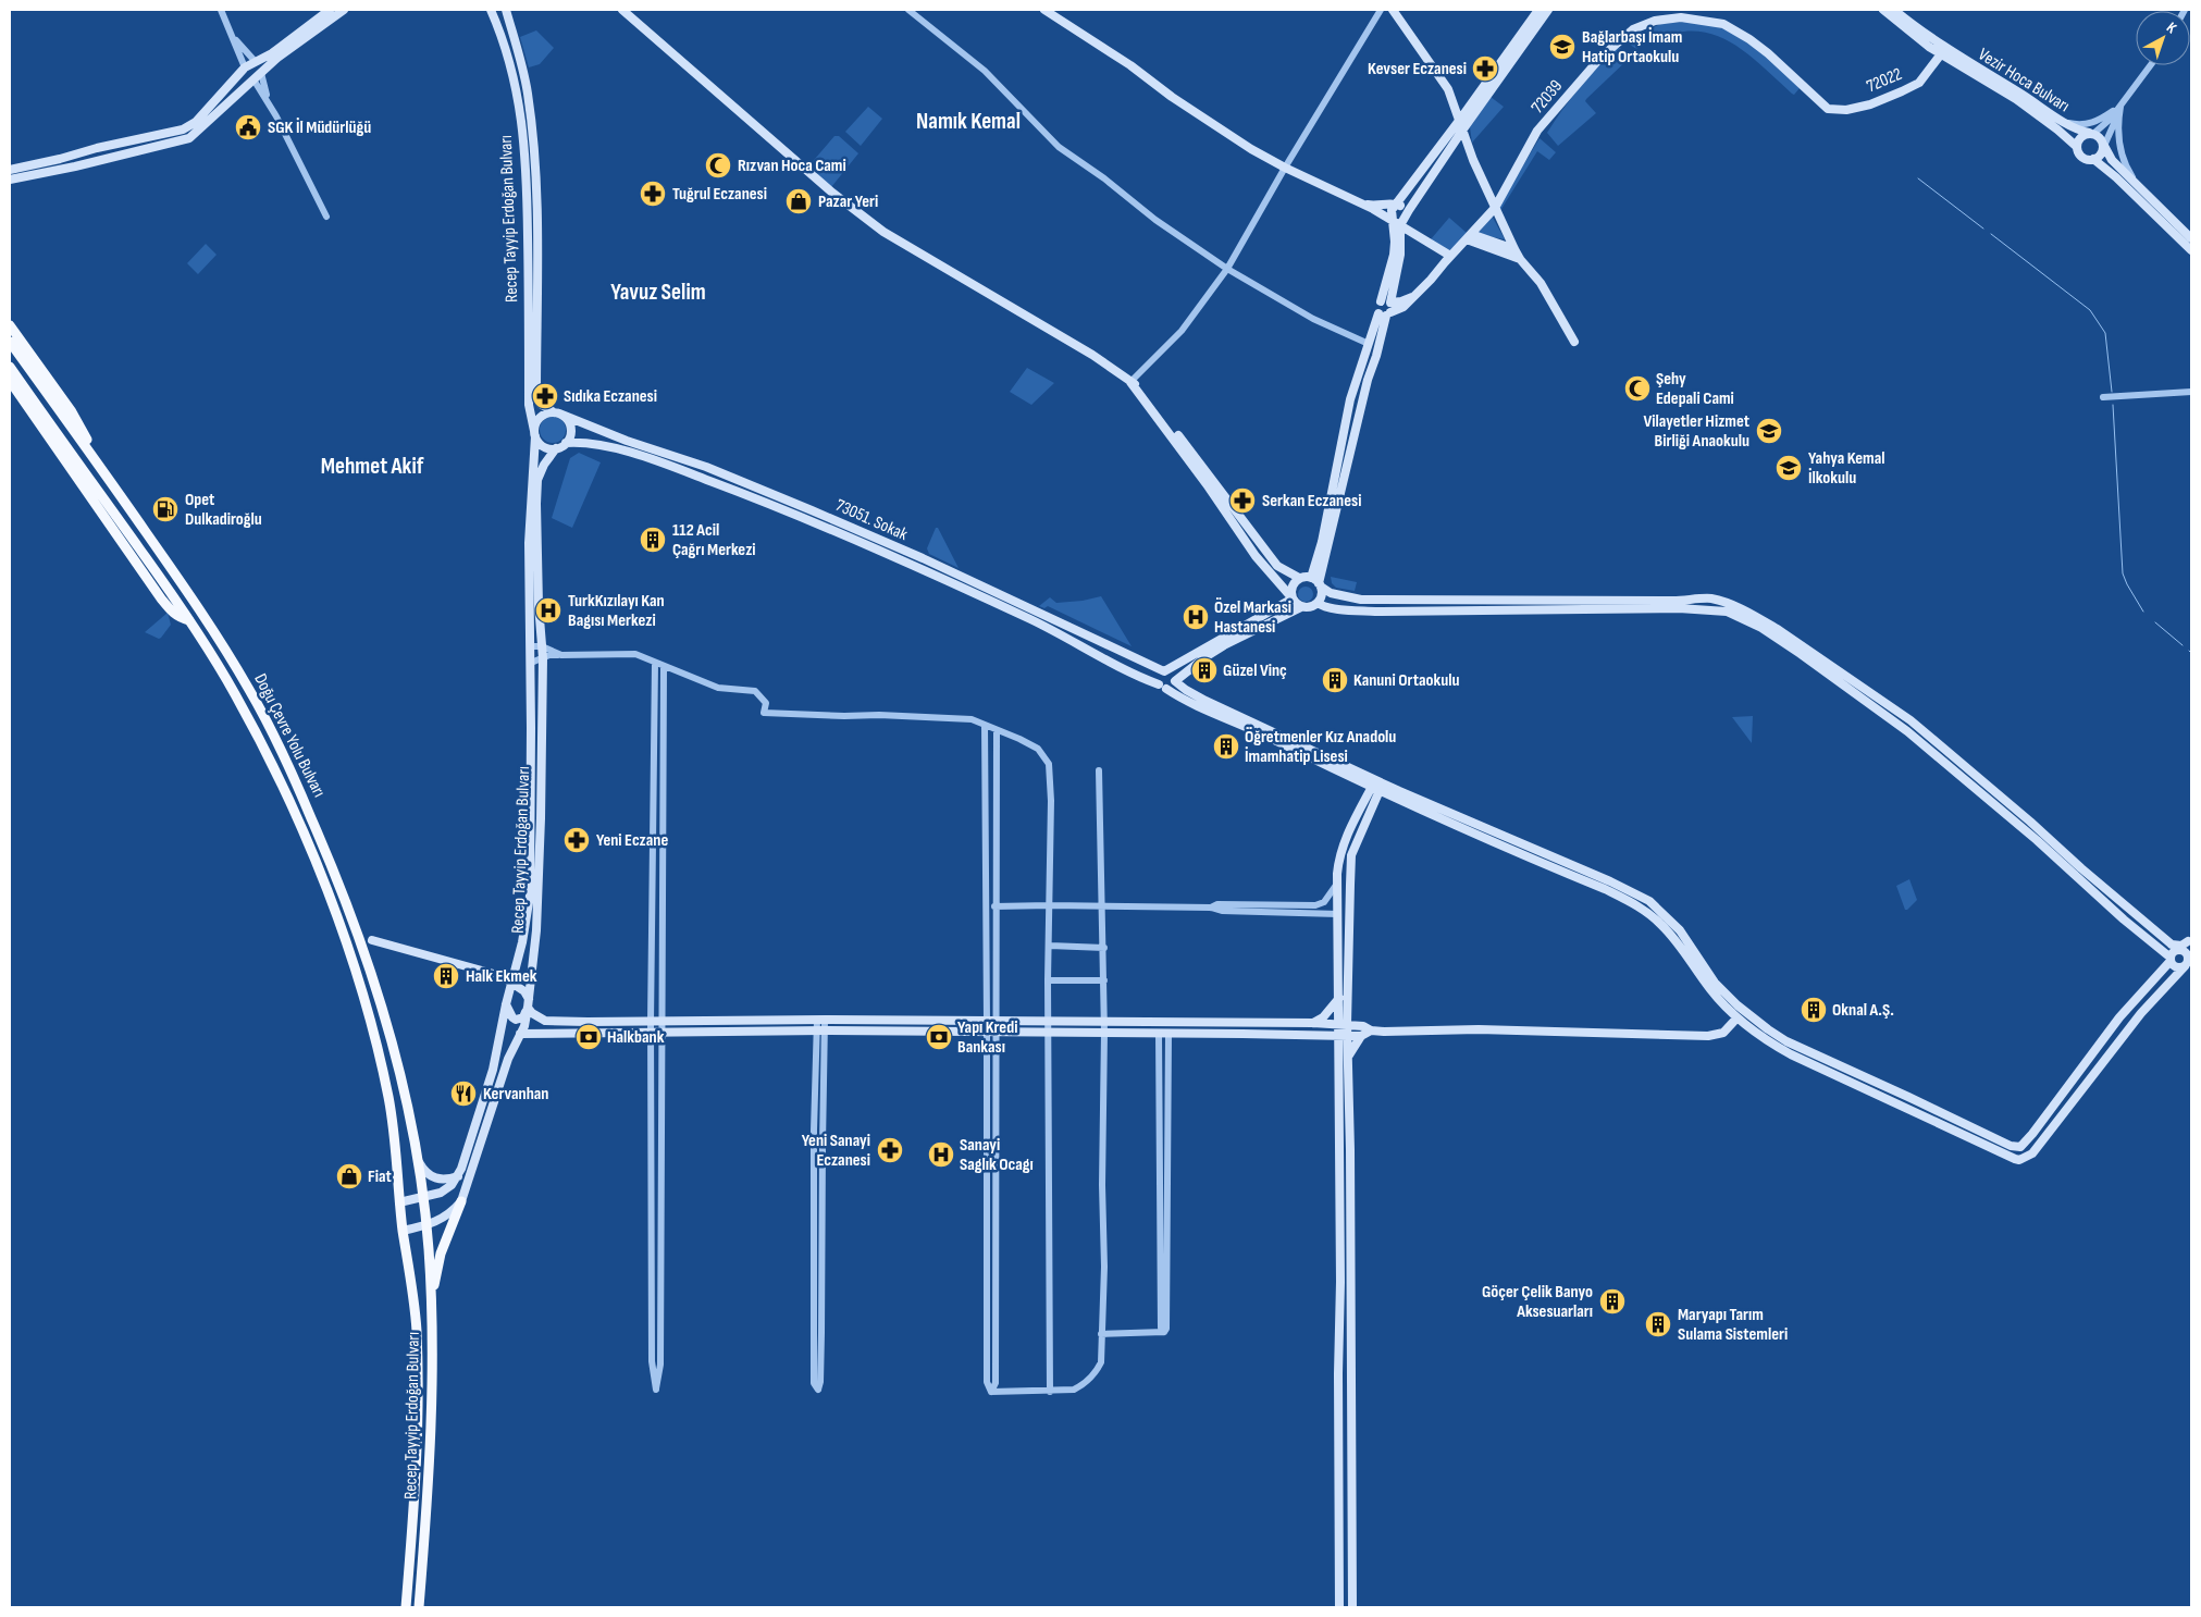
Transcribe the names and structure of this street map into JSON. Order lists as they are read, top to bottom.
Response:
{
  "streets": {
    "highway": ["Recep Tayyip Erdoğan Bulvarı", "Doğu Çevre Yolu Bulvarı"],
    "main road": [
      "72022",
      "Vezir Hoca Bulvarı",
      "72039",
      "73051. Sokak"
    ]
  },
  "crossings": [
    ["72022", "Vezir Hoca Bulvarı"],
    ["72022", "72039"],
    ["Recep Tayyip Erdoğan Bulvarı", "73051. Sokak"],
    ["Recep Tayyip Erdoğan Bulvarı", "Doğu Çevre Yolu Bulvarı"]
  ],
  "districts": ["Namık Kemal", "Yavuz Selim", "Mehmet Akif"],
  "places": {
    "school or university": ["Bağlarbaşı İmam Hatip Ortaokulu", "Vilayetler Hizmet Birliği Anaokulu", "Yahya Kemal İlkokulu"],
    "pharmacy": [
      "Kevser Eczanesi",
      "Tuğrul Eczanesi",
      "Sıdıka Eczanesi",
      "Serkan Eczanesi",
      "Yeni Eczane",
      "Yeni Sanayi Eczanesi"
    ],
    "public building": ["SGK İl Müdürlüğü"],
    "mosque": ["Rızvan Hoca Cami", "Şehy Edepali Cami"],
    "shop": ["Pazar Yeri", "Fiat"],
    "fuel station": ["Opet Dulkadiroğlu"],
    "building": [
      "112 Acil Çağrı Merkezi",
      "Güzel Vinç",
      "Kanuni Ortaokulu",
      "Öğretmenler Kız Anadolu İmamhatip Lisesi",
      "Halk Ekmek",
      "Oknal A.Ş.",
      "Göçer Çelik Banyo Aksesuarları",
      "Maryapı Tarım Sulama Sistemleri"
    ],
    "hospital": ["TurkKızılayı Kan Bagısı Merkezi", "Özel Markasi Hastanesi", "Sanayi Saglık Ocagı"],
    "bank": ["Halkbank", "Yapı Kredi Bankası"],
    "restaurant": ["Kervanhan"]
  },
  "north": "top right"
}
